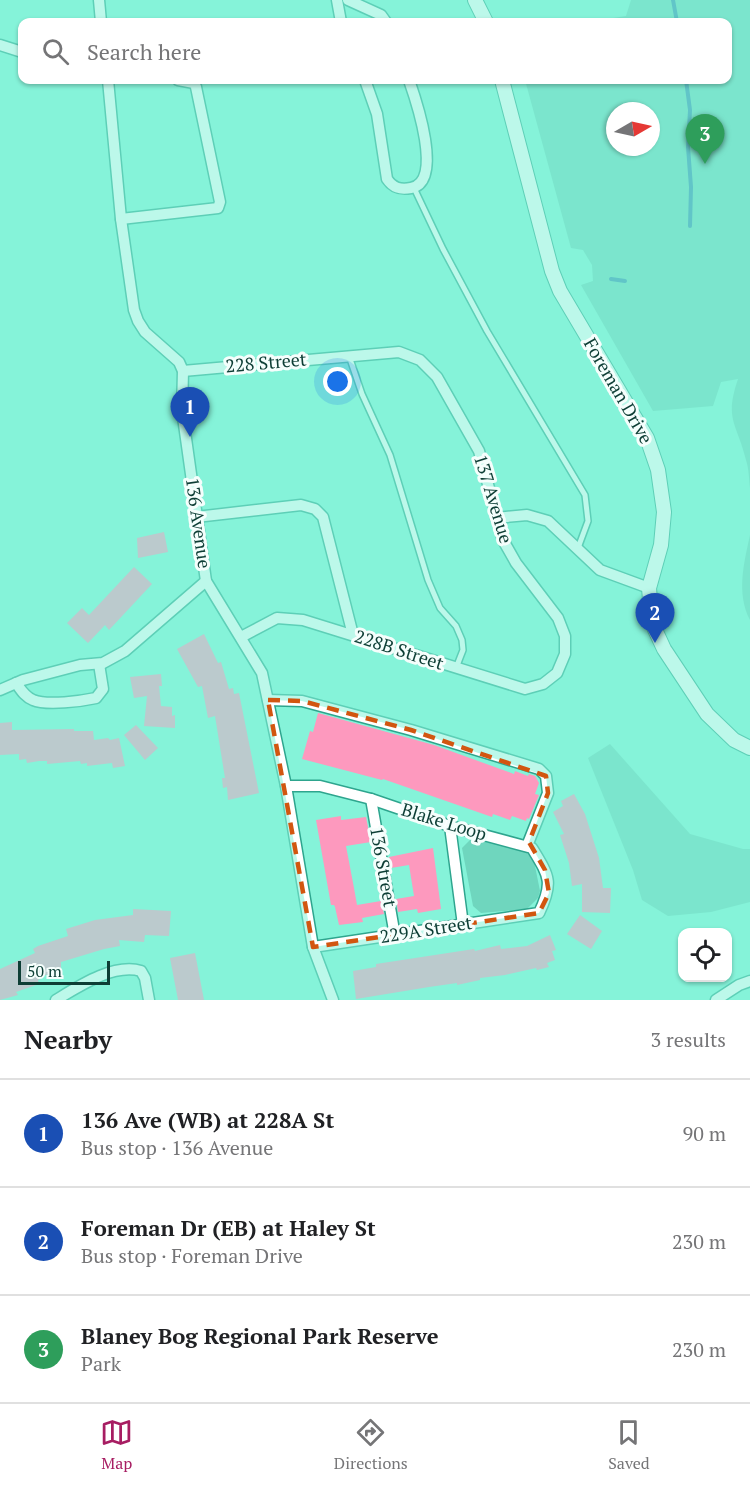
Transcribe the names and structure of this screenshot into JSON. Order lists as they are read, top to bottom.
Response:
{
  "streets": {
    "street": [
      "228 Street",
      "Foreman Drive",
      "137 Avenue",
      "136 Avenue",
      "228B Street",
      "Blake Loop",
      "136 Street",
      "229A Street"
    ]
  },
  "crossings": [
    ["228 Street", "137 Avenue"],
    ["228 Street", "136 Avenue"],
    ["137 Avenue", "228B Street"],
    ["136 Avenue", "228B Street"],
    ["136 Avenue", "Blake Loop"],
    ["136 Avenue", "229A Street"],
    ["Blake Loop", "136 Street"],
    ["Blake Loop", "229A Street"],
    ["136 Street", "229A Street"]
  ],
  "scale_bar": "50 m",
  "north": "right",
  "page": {
    "search": "Search here",
    "pins": ["3", "1", "2"],
    "scale": "50 m",
    "heading": ["Nearby", "3 results"],
    "list": [
      {
        "mark": "1",
        "name": "136 Ave (WB) at 228A St",
        "note": "Bus stop · 136 Avenue",
        "value": "90 m"
      },
      {
        "mark": "2",
        "name": "Foreman Dr (EB) at Haley St",
        "note": "Bus stop · Foreman Drive",
        "value": "230 m"
      },
      {
        "mark": "3",
        "name": "Blaney Bog Regional Park Reserve",
        "note": "Park",
        "value": "230 m"
      }
    ],
    "nav": ["Map", "Directions", "Saved"]
  }
}
